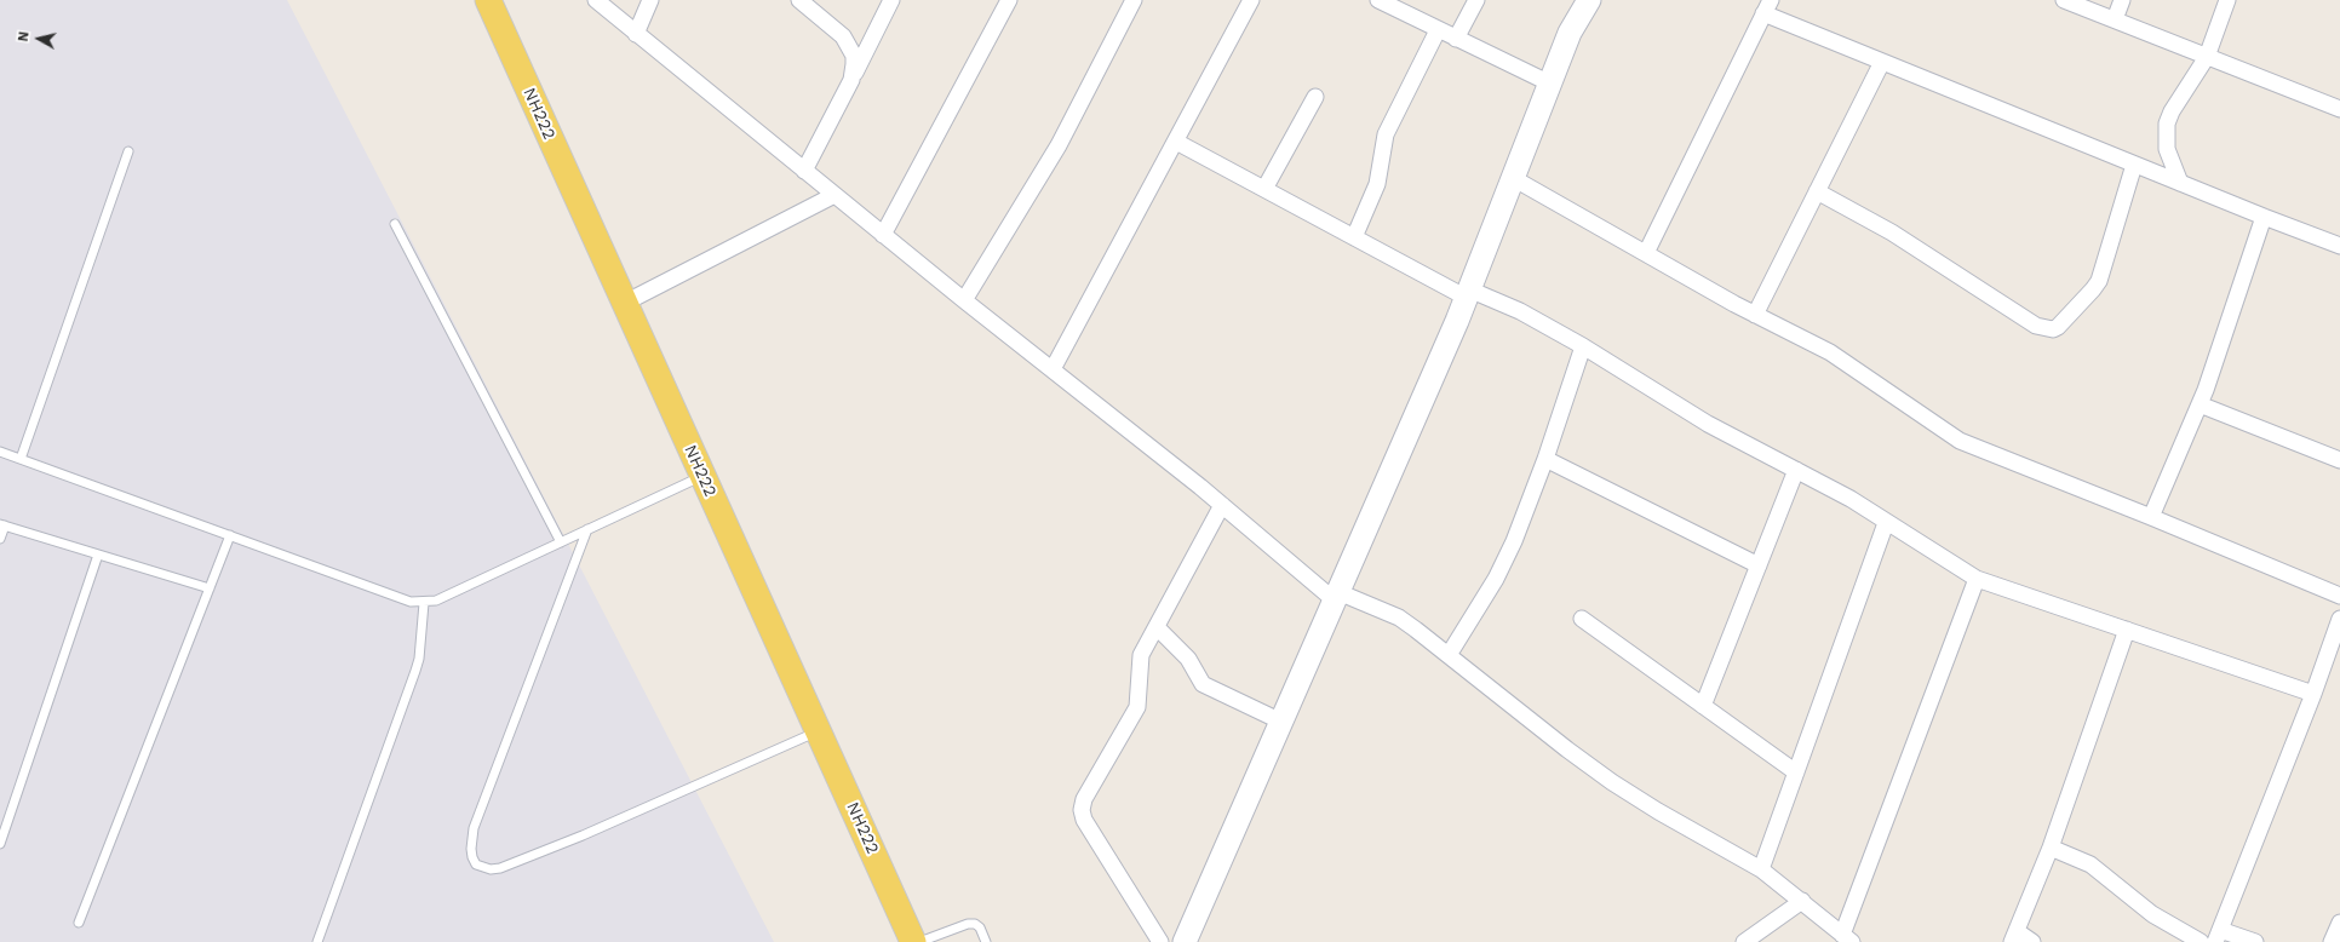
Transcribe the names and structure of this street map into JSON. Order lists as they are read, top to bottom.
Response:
{
  "streets": {
    "main road": ["NH222"]
  },
  "north": "left"
}
